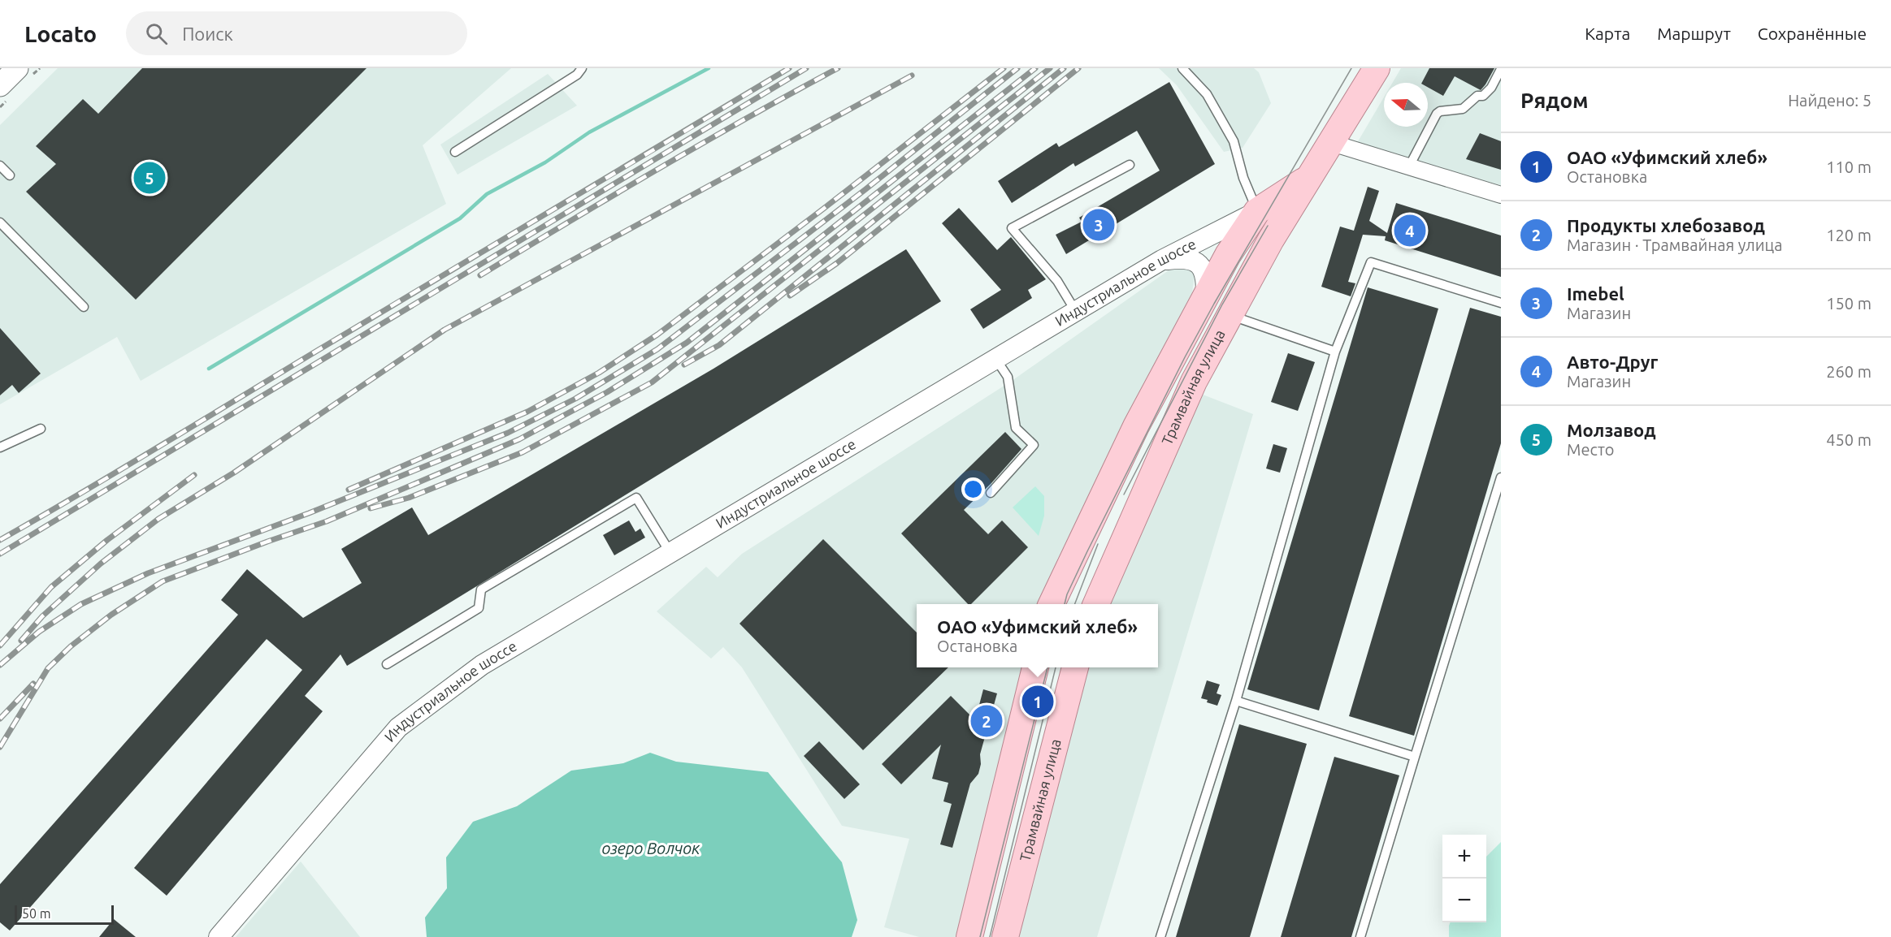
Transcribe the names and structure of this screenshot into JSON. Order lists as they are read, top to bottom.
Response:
{
  "streets": {
    "main road": ["Индустриальное шоссе", "Трамвайная улица"]
  },
  "crossings": [
    ["Индустриальное шоссе", "Трамвайная улица"]
  ],
  "water": ["озеро Волчок"],
  "scale_bar": "50 m",
  "north": "left",
  "page": {
    "header": "Locato",
    "search": "Поиск",
    "nav": ["Карта", "Маршрут", "Сохранённые"],
    "heading": ["Рядом", "Найдено: 5"],
    "list": [
      {
        "mark": "1",
        "name": "ОАО «Уфимский хлеб»",
        "note": "Остановка",
        "value": "110 m"
      },
      {
        "mark": "2",
        "name": "Продукты хлебозавод",
        "note": "Магазин · Трамвайная улица",
        "value": "120 m"
      },
      {
        "mark": "3",
        "name": "Imebel",
        "note": "Магазин",
        "value": "150 m"
      },
      {
        "mark": "4",
        "name": "Авто-Друг",
        "note": "Магазин",
        "value": "260 m"
      },
      {
        "mark": "5",
        "name": "Молзавод",
        "note": "Место",
        "value": "450 m"
      }
    ],
    "pins": [
      "5",
      "3",
      "4",
      "1",
      "2"
    ],
    "popup": ["ОАО «Уфимский хлеб»", "Остановка"],
    "map_buttons": ["+", "−"],
    "scale": "50 m"
  }
}
